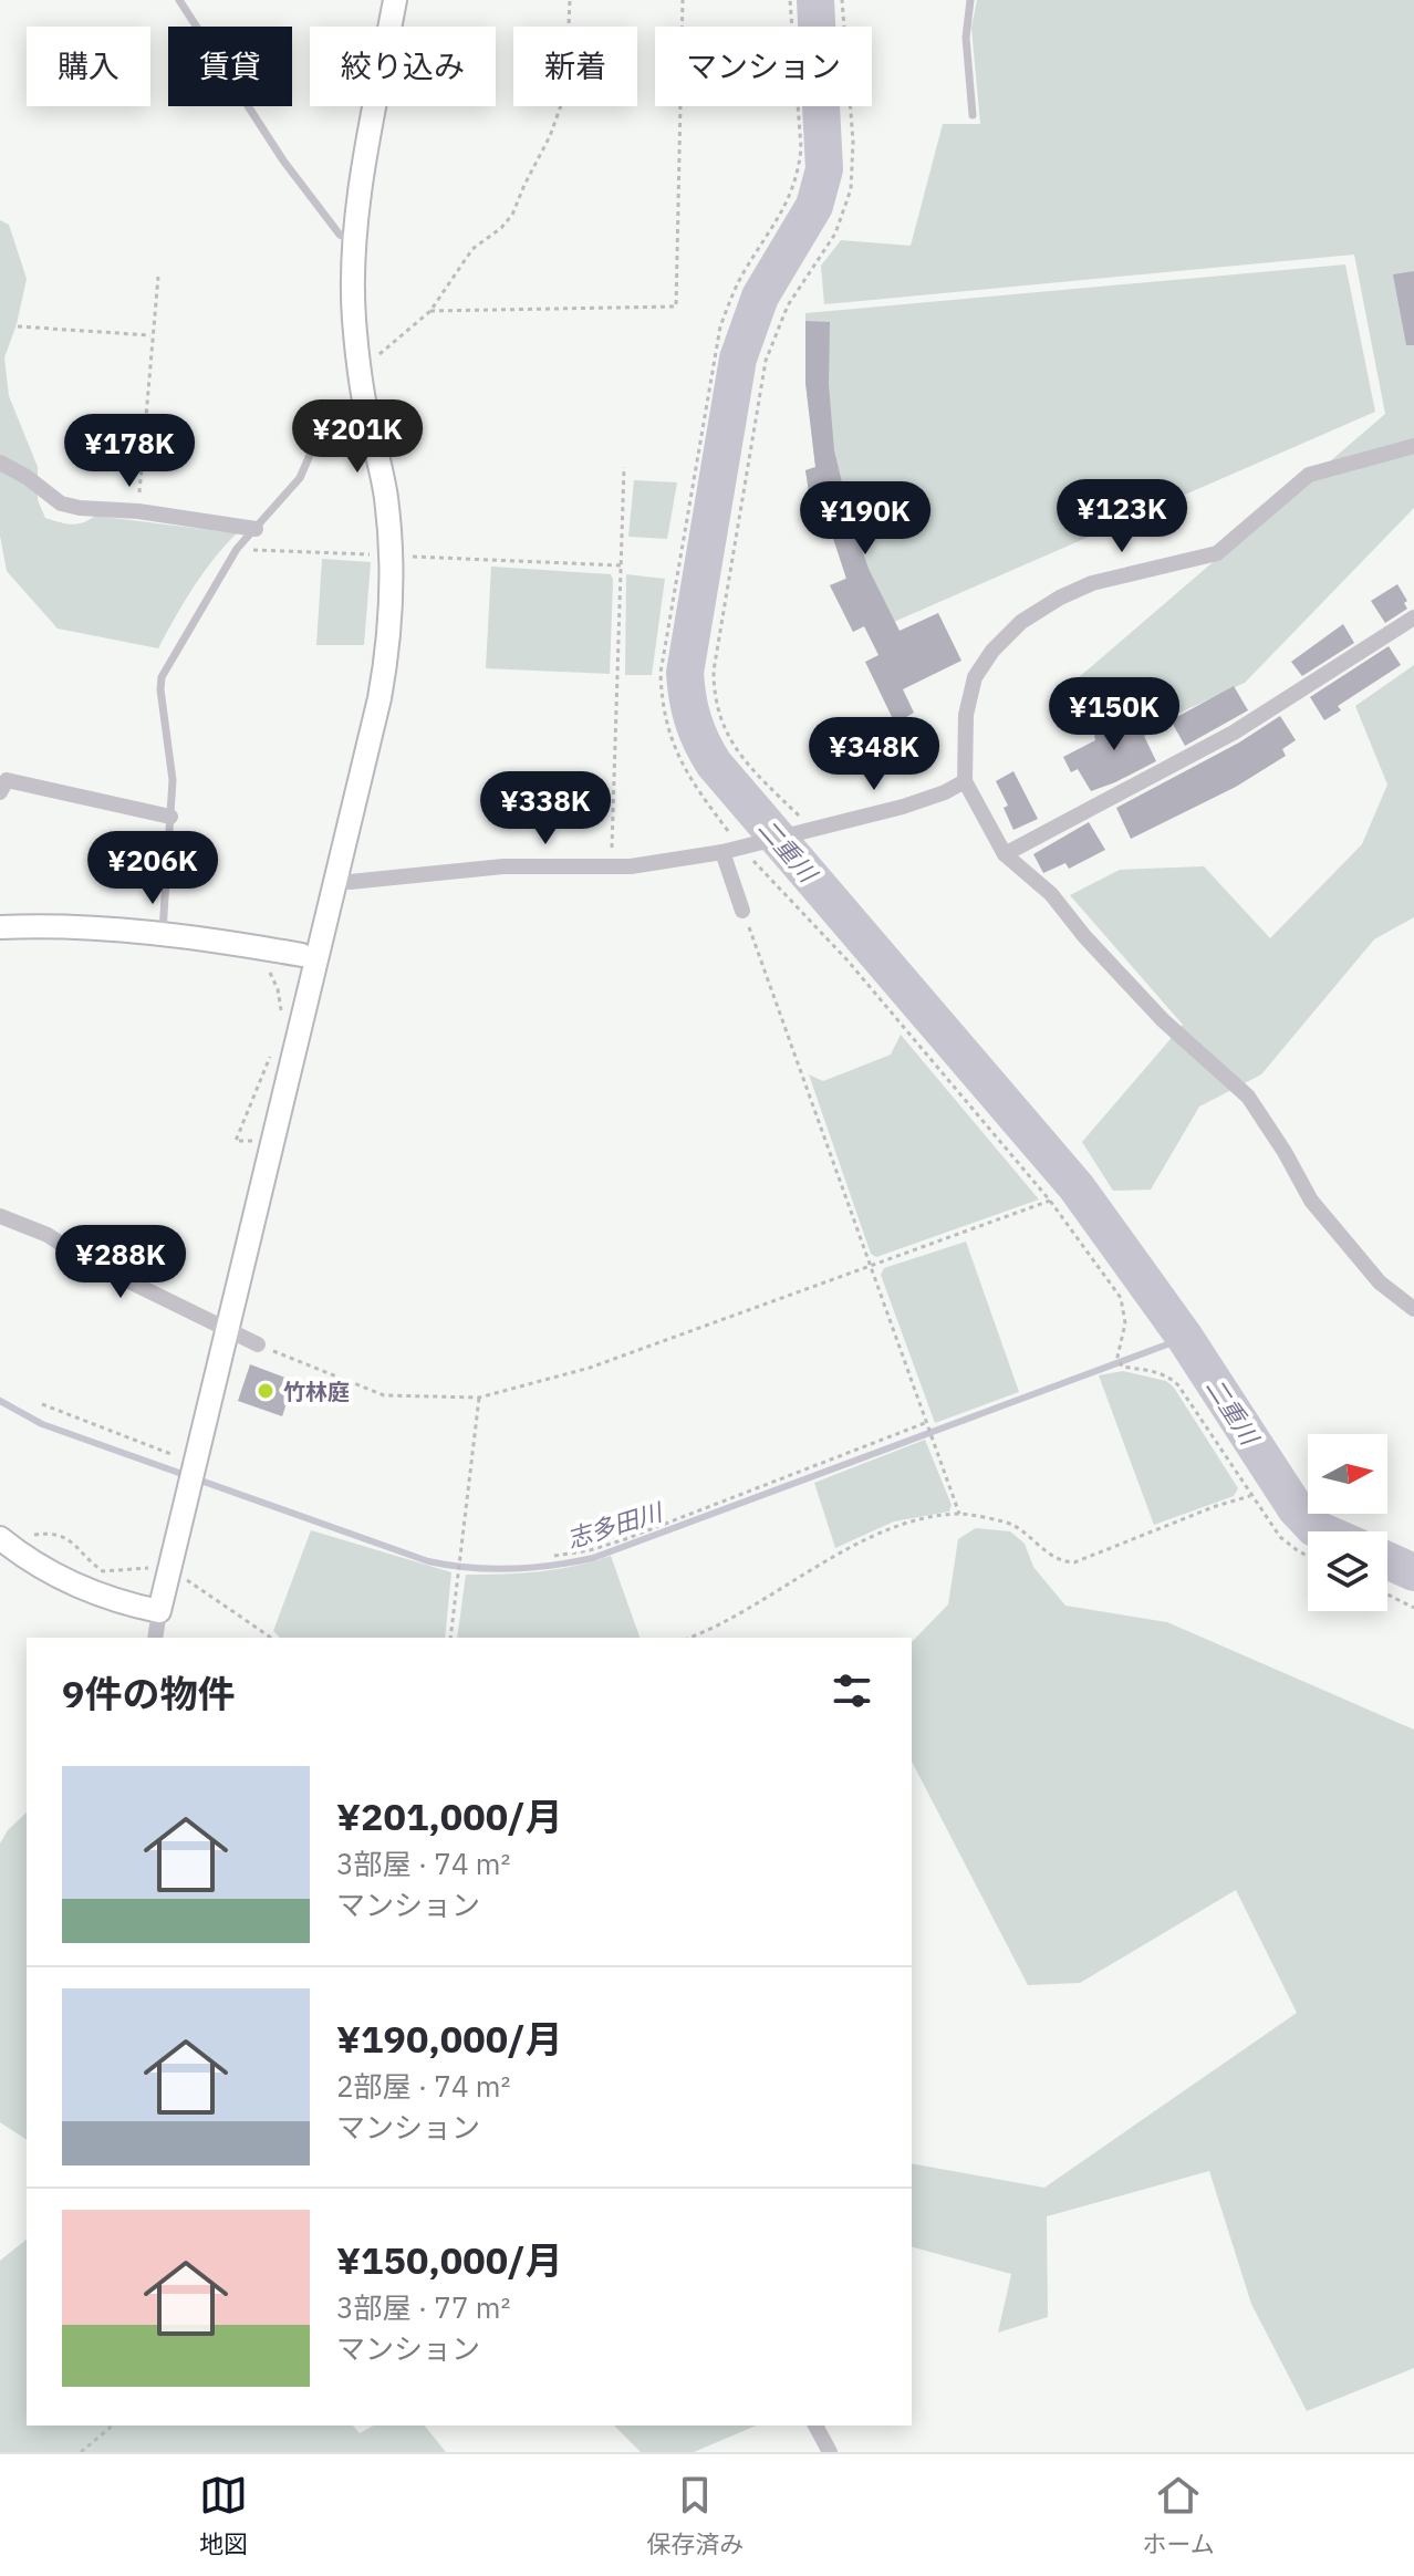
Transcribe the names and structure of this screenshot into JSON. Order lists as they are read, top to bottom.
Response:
{
  "water": ["二重川", "志多田川"],
  "places": ["竹林庭"],
  "north": "right",
  "page": {
    "chip": [
      "購入",
      "賃貸",
      "絞り込み",
      "新着",
      "マンション"
    ],
    "price": [
      "¥201K",
      "¥178K",
      "¥123K",
      "¥190K",
      "¥150K",
      "¥348K",
      "¥338K",
      "¥206K",
      "¥288K"
    ],
    "heading": "9件の物件",
    "list": [
      {
        "name": "¥201,000/月",
        "note": "3部屋 · 74 m² · マンション"
      },
      {
        "name": "¥190,000/月",
        "note": "2部屋 · 74 m² · マンション"
      },
      {
        "name": "¥150,000/月",
        "note": "3部屋 · 77 m² · マンション"
      }
    ],
    "tabs": ["地図", "保存済み", "ホーム"]
  }
}
